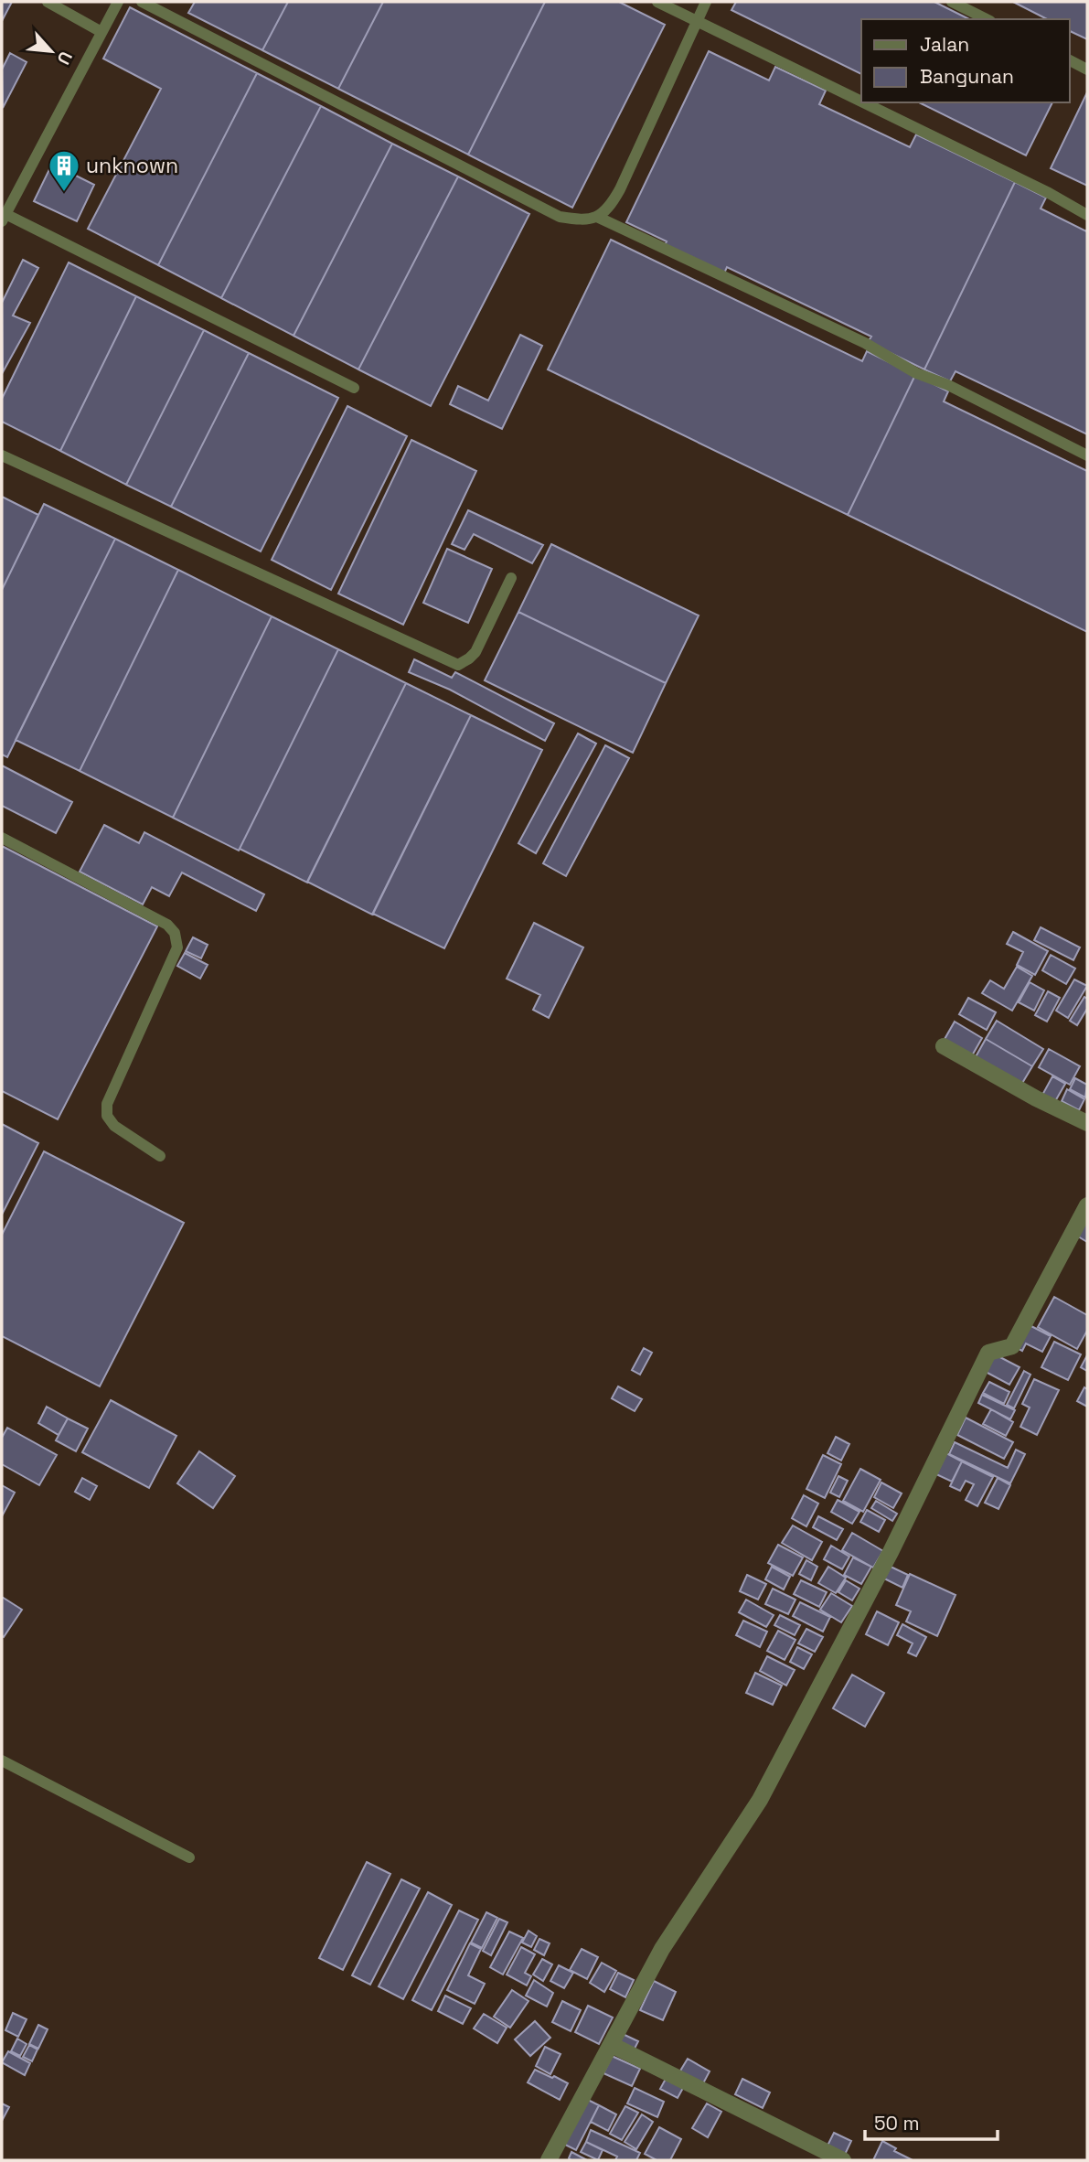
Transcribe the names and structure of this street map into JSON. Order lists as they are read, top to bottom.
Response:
{
  "places": {
    "building": ["unknown"]
  },
  "legend": ["Jalan", "Bangunan"],
  "scale_bar": "50 m",
  "north": "bottom right"
}
